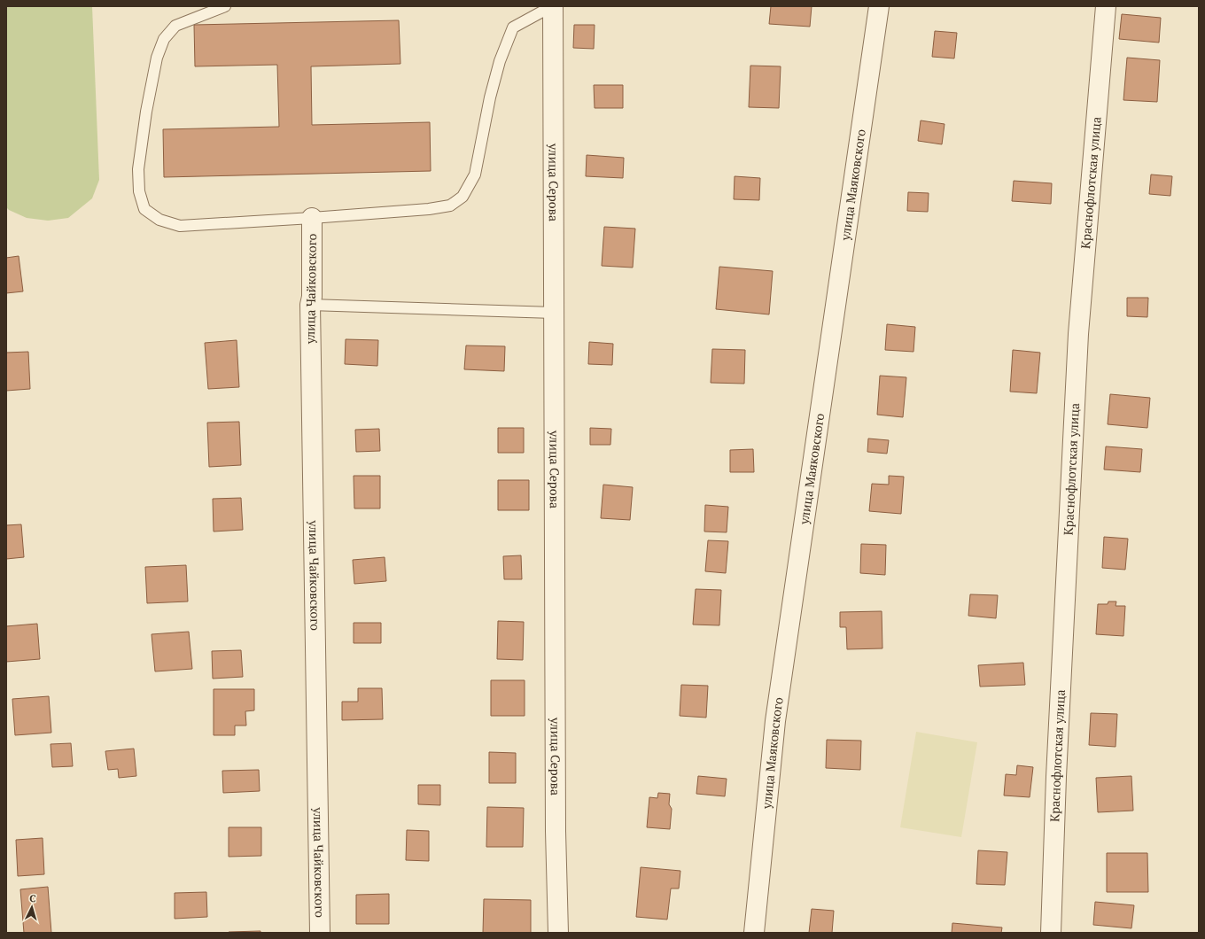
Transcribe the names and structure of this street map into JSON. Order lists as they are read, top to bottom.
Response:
{
  "streets": {
    "street": [
      "улица Серова",
      "Краснофлотская улица",
      "улица Маяковского",
      "улица Чайковского"
    ]
  },
  "north": "top"
}
